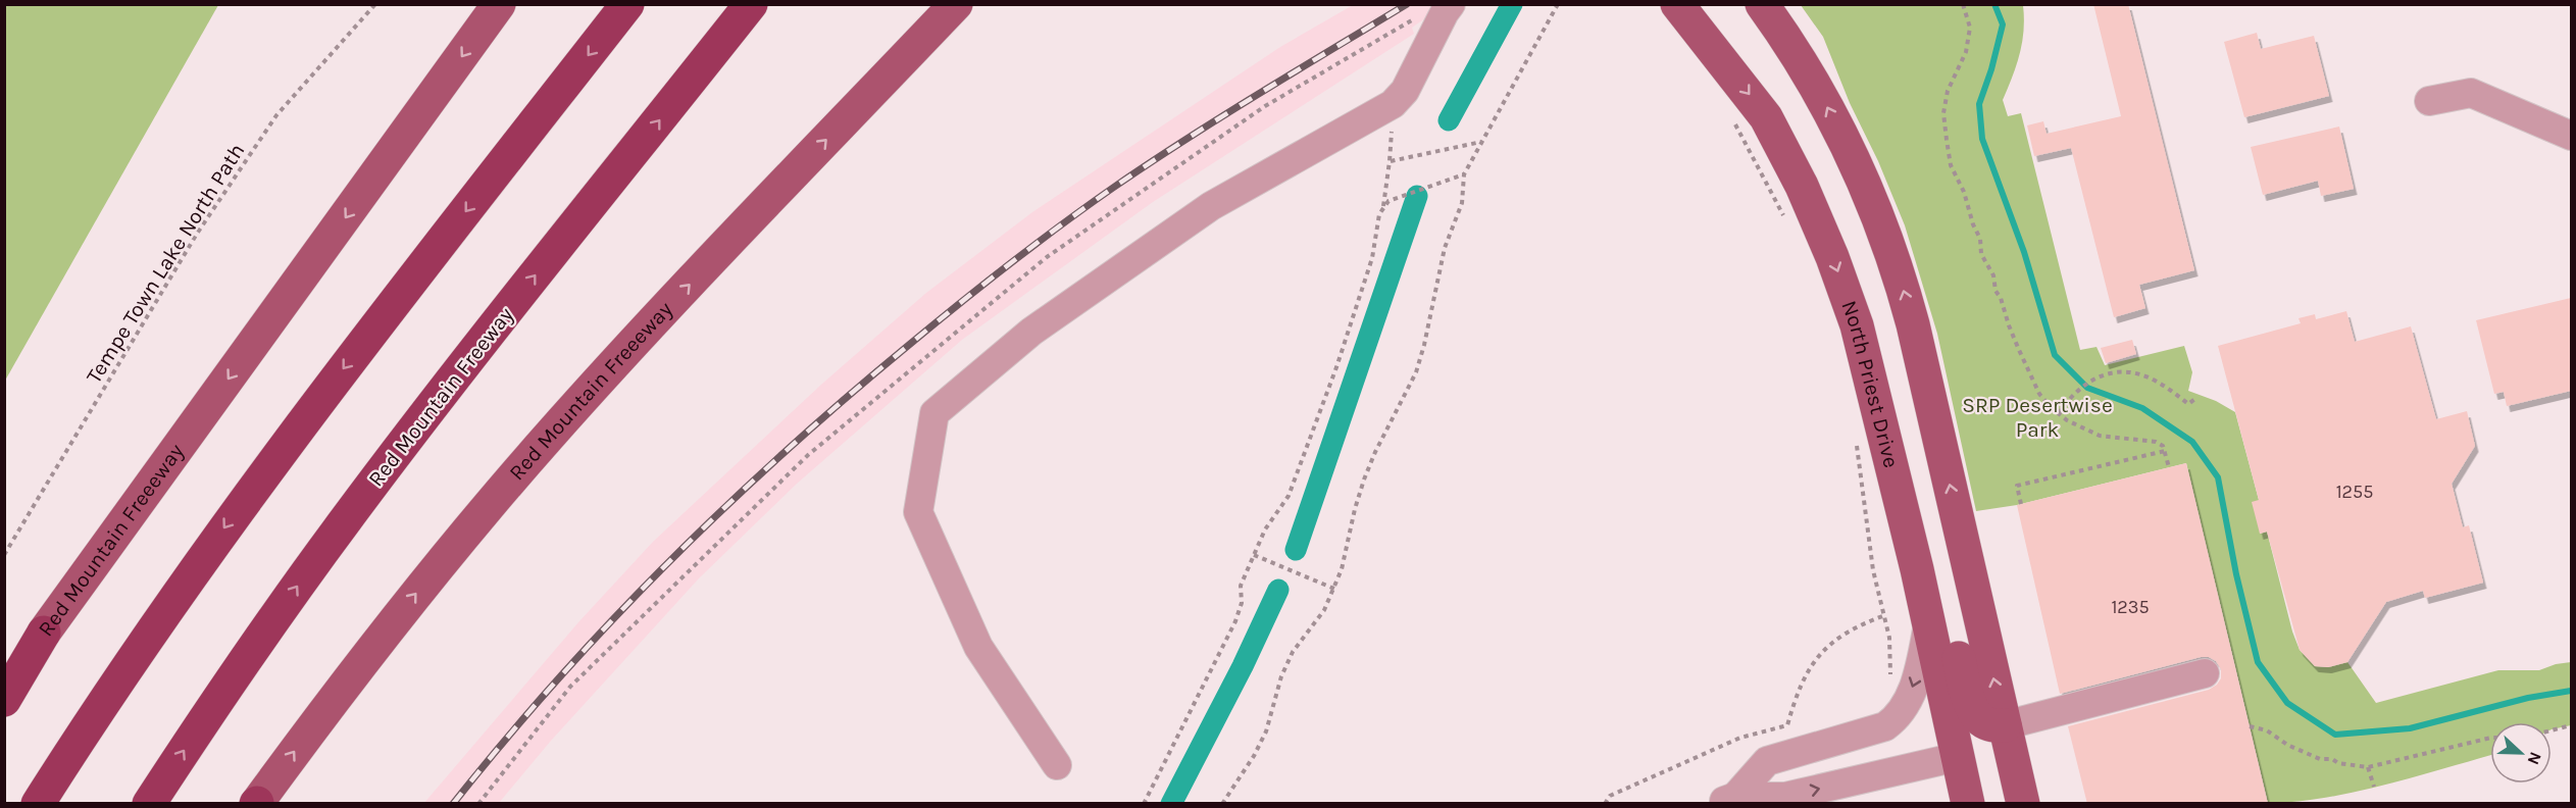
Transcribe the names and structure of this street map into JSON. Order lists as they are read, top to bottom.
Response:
{
  "streets": {
    "highway": ["Red Mountain Freeway"],
    "main road": ["North Priest Drive", "Red Mountain Freeeway"],
    "path": ["Tempe Town Lake North Path"]
  },
  "parks": ["SRP Desertwise Park"],
  "house_numbers": ["1255", "1235"],
  "north": "right"
}
